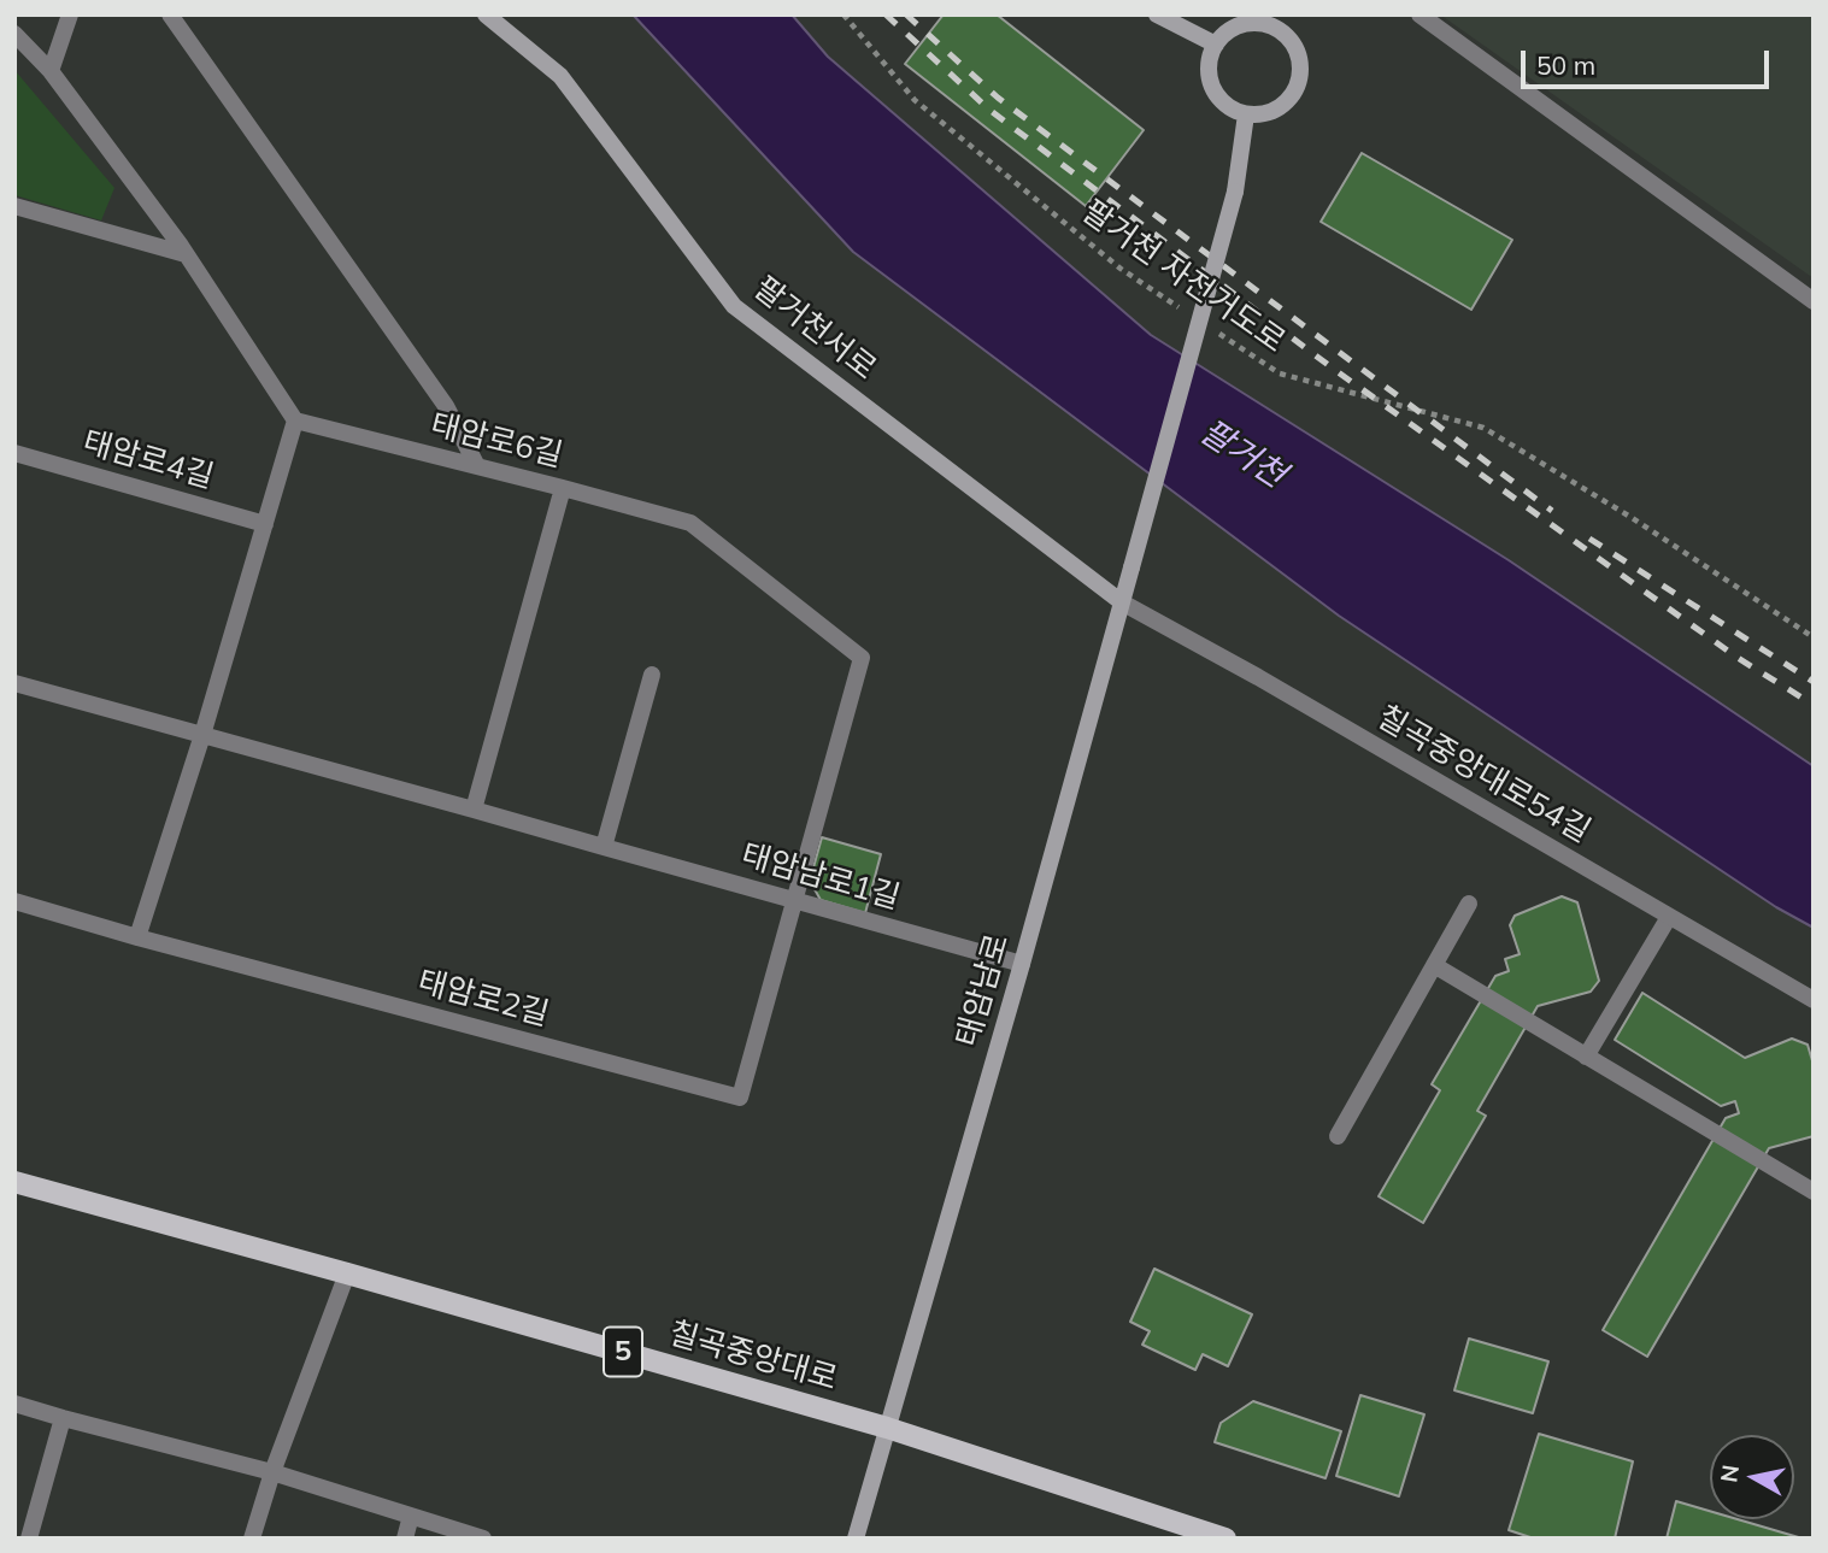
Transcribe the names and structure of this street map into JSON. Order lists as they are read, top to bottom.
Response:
{
  "streets": {
    "main road": [
      "팔거천서로",
      "태암남로",
      "5",
      "칠곡중앙대로"
    ],
    "street": [
      "태암로6길",
      "태암로4길",
      "칠곡중앙대로54길",
      "태암남로1길",
      "태암로2길"
    ],
    "path": ["팔거천 자전거도로"]
  },
  "crossings": [
    ["팔거천서로", "칠곡중앙대로54길"],
    ["팔거천서로", "태암남로"],
    ["태암로6길", "태암남로1길"],
    ["태암로6길", "태암로2길"],
    ["칠곡중앙대로54길", "태암남로"],
    ["태암남로1길", "태암남로"],
    ["태암남로1길", "태암로2길"],
    ["태암남로", "칠곡중앙대로"]
  ],
  "water": ["팔거천"],
  "scale_bar": "50 m",
  "north": "left"
}
